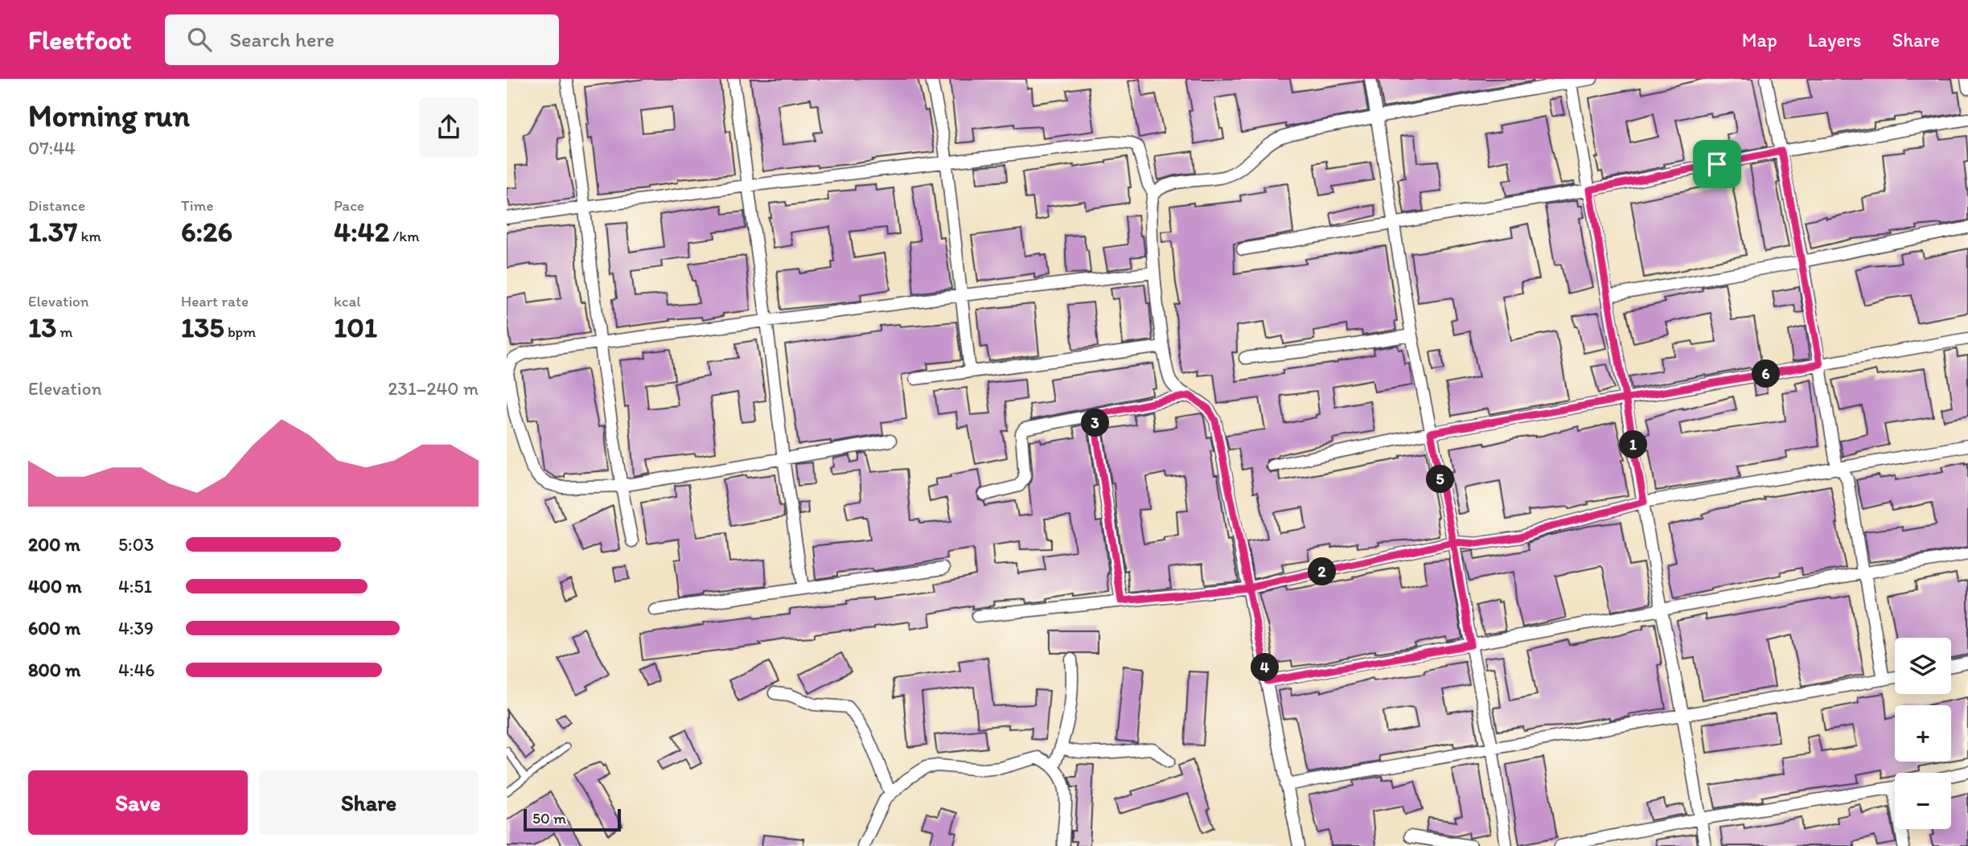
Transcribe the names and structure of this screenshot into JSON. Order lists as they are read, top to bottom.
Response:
{
  "scale_bar": "50 m",
  "page": {
    "header": "Fleetfoot",
    "search": "Search here",
    "nav": ["Map", "Layers", "Share"],
    "heading": ["Morning run", "07:44"],
    "stats": [
      ["Distance", "1.37 km"],
      ["Time", "6:26"],
      ["Pace", "4:42 /km"],
      ["Elevation", "13 m"],
      ["Heart rate", "135 bpm"],
      ["kcal", "101"]
    ],
    "pins": [
      "6",
      "3",
      "1",
      "5",
      "2",
      "4"
    ],
    "chart": ["Elevation", "231–240 m"],
    "list": [
      {
        "name": "200 m",
        "note": "5:03"
      },
      {
        "name": "400 m",
        "note": "4:51"
      },
      {
        "name": "600 m",
        "note": "4:39"
      },
      {
        "name": "800 m",
        "note": "4:46"
      }
    ],
    "map_buttons": ["+", "−"],
    "buttons": ["Save", "Share"],
    "scale": "50 m"
  }
}
